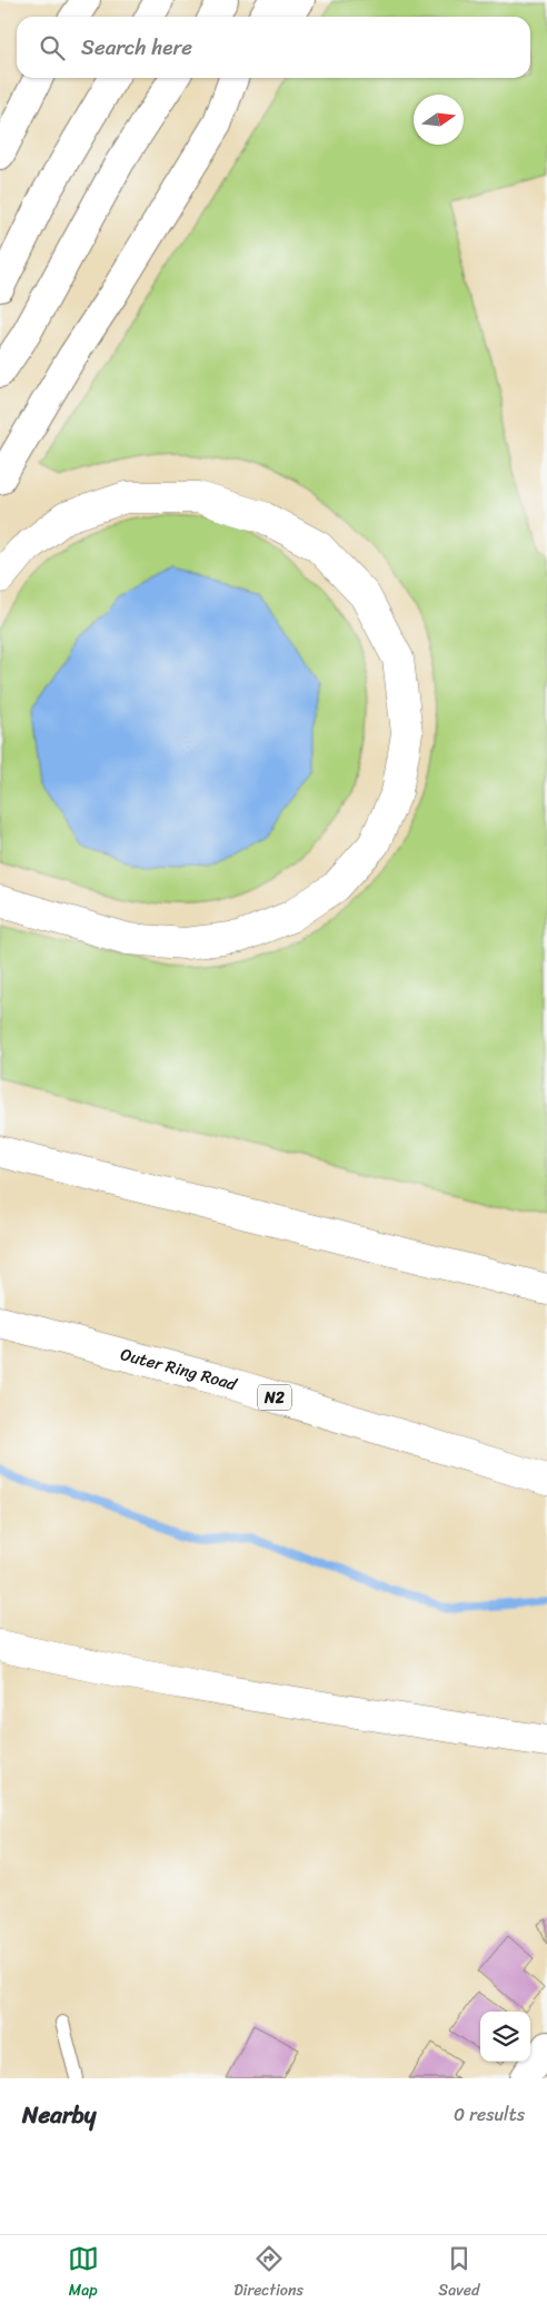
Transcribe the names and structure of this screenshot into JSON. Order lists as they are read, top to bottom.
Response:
{
  "streets": {
    "highway": ["Outer Ring Road", "N2"]
  },
  "north": "right",
  "page": {
    "search": "Search here",
    "heading": ["Nearby", "0 results"],
    "nav": ["Map", "Directions", "Saved"]
  }
}
